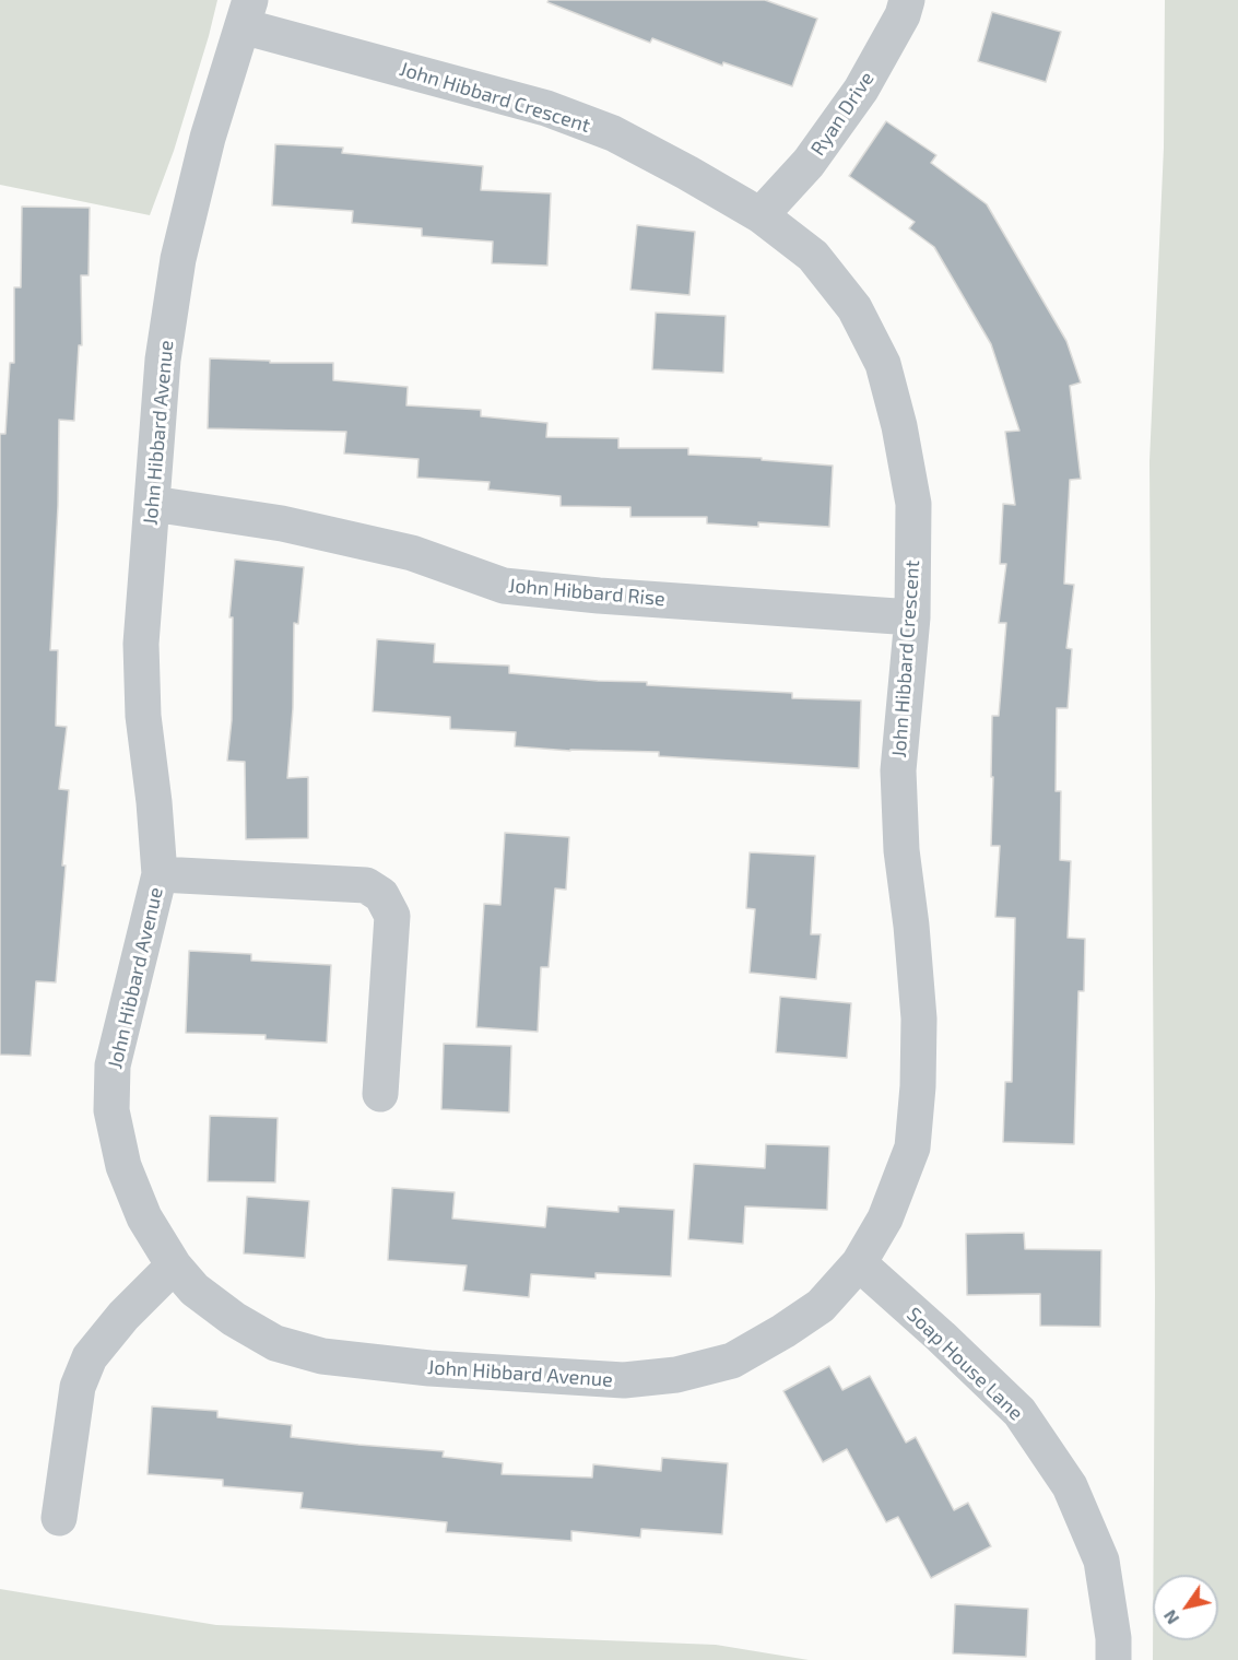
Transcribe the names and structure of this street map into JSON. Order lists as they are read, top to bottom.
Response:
{
  "streets": {
    "street": [
      "John Hibbard Crescent",
      "Ryan Drive",
      "John Hibbard Avenue",
      "John Hibbard Rise",
      "Soap House Lane"
    ]
  },
  "crossings": [
    ["John Hibbard Crescent", "Ryan Drive"],
    ["John Hibbard Crescent", "John Hibbard Avenue"],
    ["John Hibbard Crescent", "John Hibbard Rise"],
    ["John Hibbard Crescent", "Soap House Lane"],
    ["John Hibbard Avenue", "John Hibbard Rise"],
    ["John Hibbard Avenue", "Soap House Lane"]
  ],
  "north": "bottom left"
}
